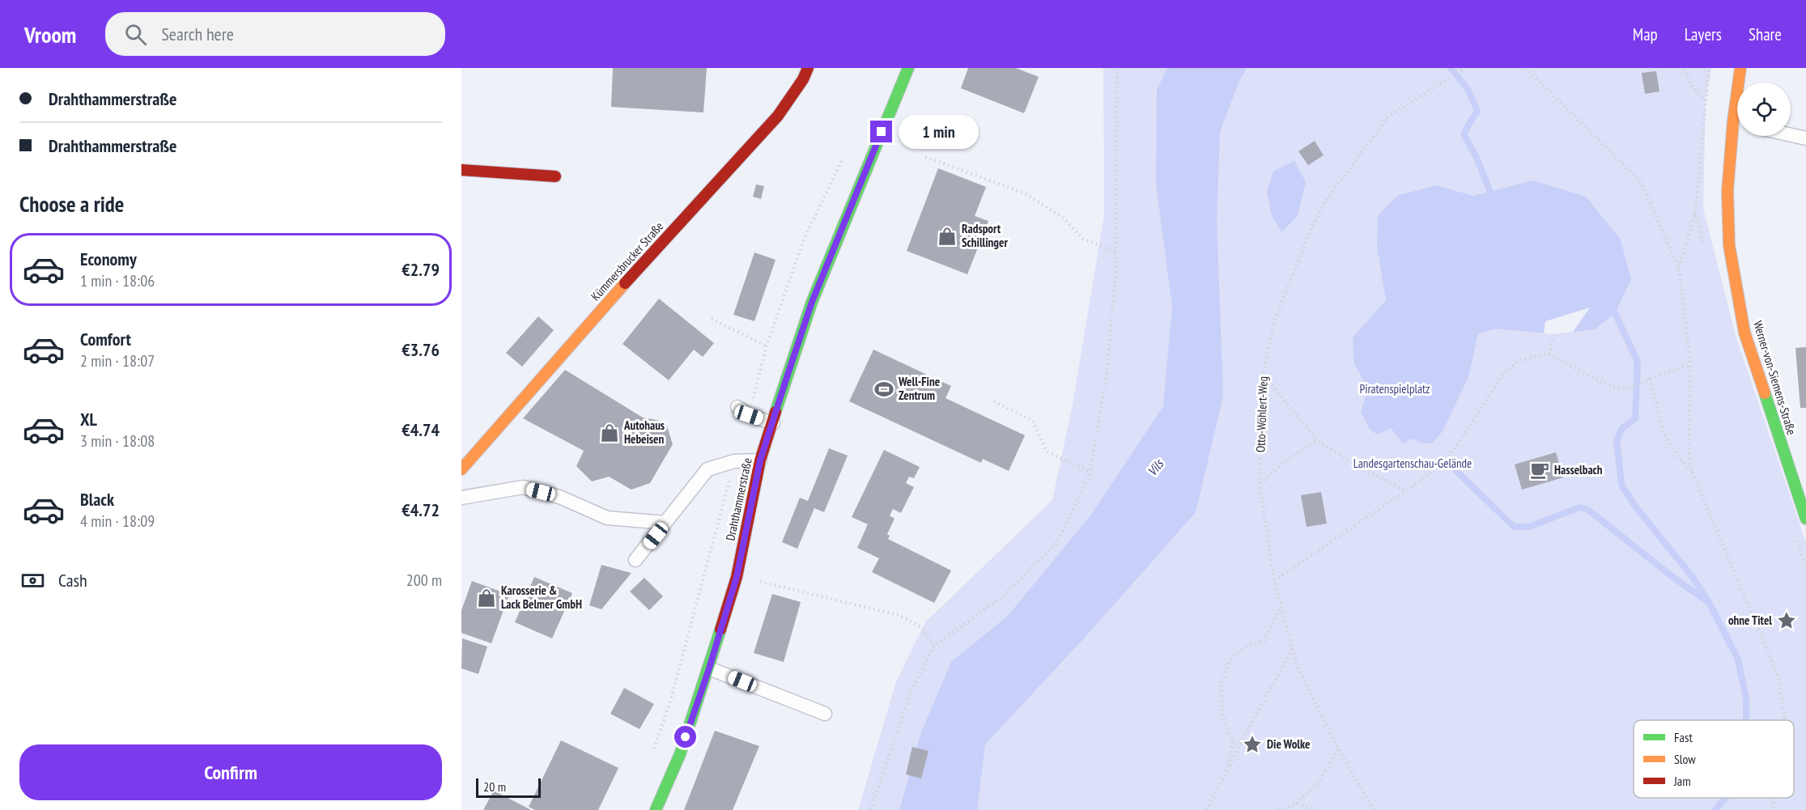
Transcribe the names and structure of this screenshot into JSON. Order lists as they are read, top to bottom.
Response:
{
  "streets": {
    "street": ["Kümmersbrucker Straße", "Werner-von-Siemens-Straße", "Drahthammerstraße"],
    "path": ["Otto-Wöhlert-Weg"]
  },
  "water": ["Vils"],
  "parks": ["Piratenspielplatz", "Landesgartenschau-Gelände"],
  "places": {
    "shop": ["Radsport Schillinger", "Autohaus Hebeisen", "Karosserie & Lack Belmer GmbH"],
    "sports": ["Well-Fine Zentrum"],
    "cafe": ["Hasselbach"],
    "place": ["ohne Titel", "Die Wolke"]
  },
  "legend": ["Fast", "Slow", "Jam"],
  "scale_bar": "20 m",
  "page": {
    "header": "Vroom",
    "search": "Search here",
    "nav": ["Map", "Layers", "Share"],
    "banner": ["Drahthammerstraße", "Drahthammerstraße"],
    "bubble": "1 min",
    "heading": "Choose a ride",
    "list": [
      {
        "name": "Economy",
        "note": "1 min · 18:06",
        "value": "€2.79"
      },
      {
        "name": "Comfort",
        "note": "2 min · 18:07",
        "value": "€3.76"
      },
      {
        "name": "XL",
        "note": "3 min · 18:08",
        "value": "€4.74"
      },
      {
        "name": "Black",
        "note": "4 min · 18:09",
        "value": "€4.72"
      }
    ],
    "pay": ["Cash", "200 m"],
    "buttons": "Confirm",
    "scale": "20 m"
  }
}
